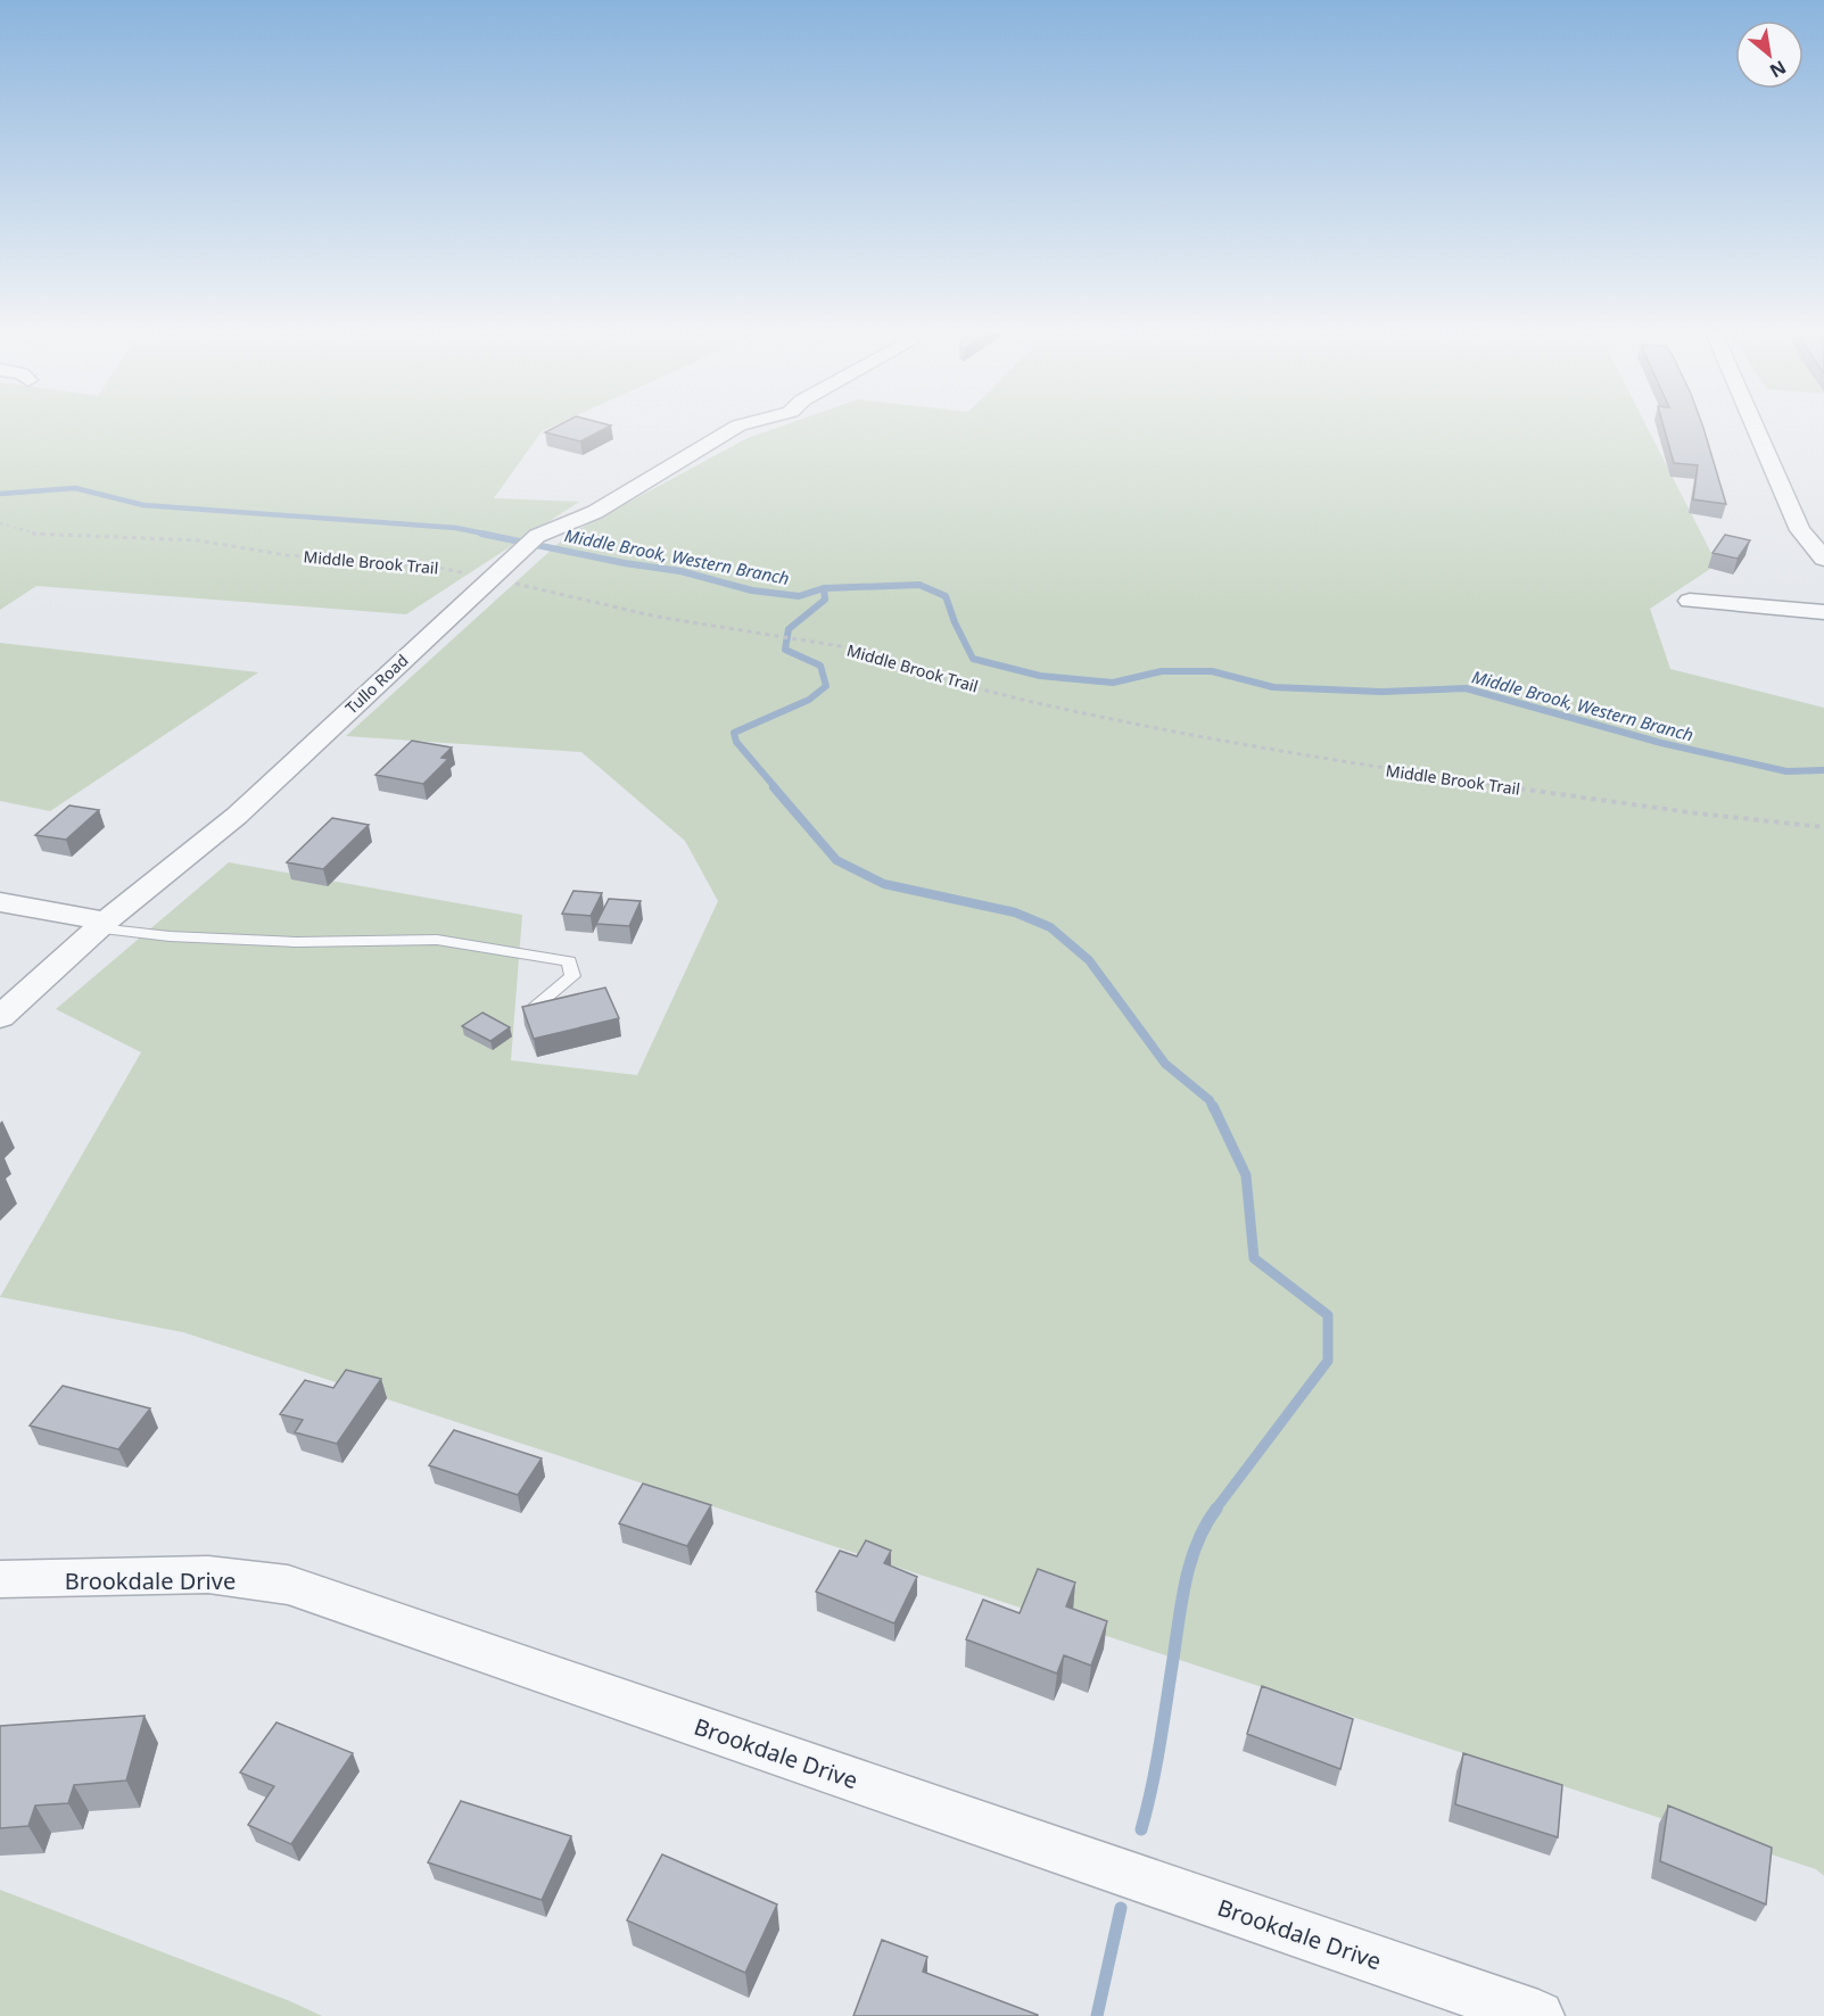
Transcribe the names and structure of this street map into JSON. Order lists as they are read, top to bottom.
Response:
{
  "streets": {
    "street": ["Tullo Road", "Brookdale Drive"],
    "path": ["Middle Brook Trail"]
  },
  "crossings": [
    ["Middle Brook Trail", "Tullo Road"]
  ],
  "water": ["Middle Brook, Western Branch"],
  "north": "bottom right"
}
